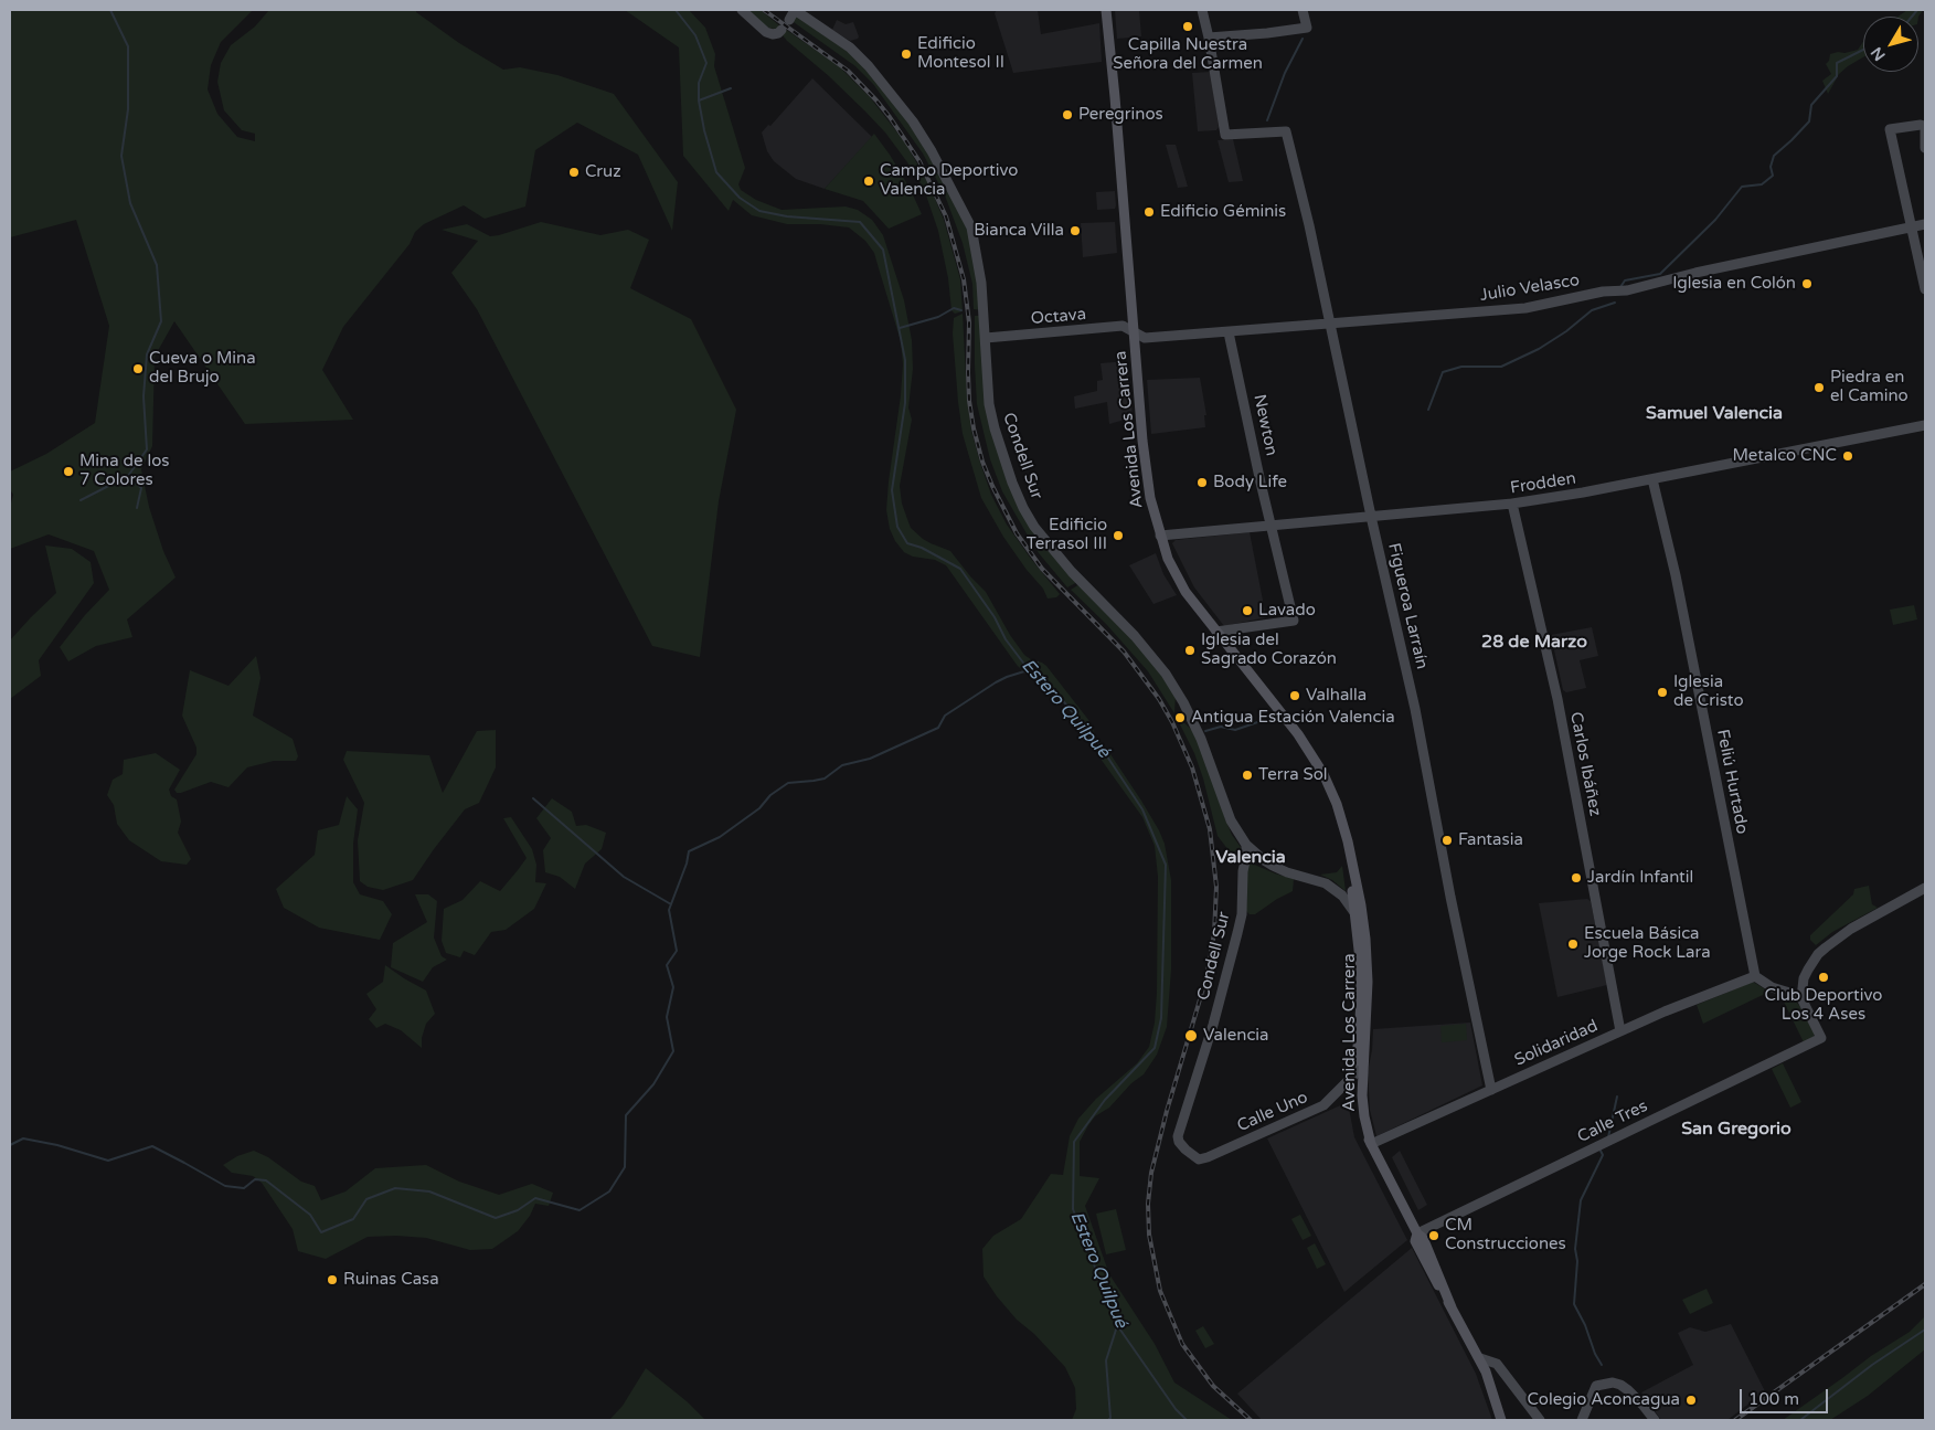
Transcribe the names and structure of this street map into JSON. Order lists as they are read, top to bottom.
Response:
{
  "streets": {
    "main road": ["Avenida Los Carrera"],
    "street": [
      "Julio Velasco",
      "Octava",
      "Newton",
      "Condell Sur",
      "Frodden",
      "Figueroa Larraín",
      "Carlos Ibáñez",
      "Feliú Hurtado",
      "Solidaridad",
      "Calle Uno",
      "Calle Tres"
    ]
  },
  "crossings": [
    ["Julio Velasco", "Octava"],
    ["Julio Velasco", "Newton"],
    ["Julio Velasco", "Avenida Los Carrera"],
    ["Julio Velasco", "Figueroa Larraín"],
    ["Octava", "Avenida Los Carrera"],
    ["Octava", "Condell Sur"],
    ["Newton", "Avenida Los Carrera"],
    ["Newton", "Frodden"],
    ["Avenida Los Carrera", "Condell Sur"],
    ["Avenida Los Carrera", "Frodden"],
    ["Avenida Los Carrera", "Solidaridad"],
    ["Avenida Los Carrera", "Calle Uno"],
    ["Avenida Los Carrera", "Calle Tres"],
    ["Condell Sur", "Calle Uno"],
    ["Frodden", "Figueroa Larraín"],
    ["Frodden", "Carlos Ibáñez"],
    ["Frodden", "Feliú Hurtado"],
    ["Figueroa Larraín", "Solidaridad"],
    ["Carlos Ibáñez", "Solidaridad"],
    ["Feliú Hurtado", "Solidaridad"]
  ],
  "districts": [
    "Samuel Valencia",
    "28 de Marzo",
    "Valencia",
    "San Gregorio"
  ],
  "water": ["Estero Quilpué"],
  "places": [
    "Capilla Nuestra Señora del Carmen",
    "Edificio Montesol II",
    "Peregrinos",
    "Cruz",
    "Campo Deportivo Valencia",
    "Edificio Géminis",
    "Bianca Villa",
    "Iglesia en Colón",
    "Cueva o Mina del Brujo",
    "Piedra en el Camino",
    "Metalco CNC",
    "Mina de los 7 Colores",
    "Body Life",
    "Edificio Terrasol III",
    "Lavado",
    "Iglesia del Sagrado Corazón",
    "Iglesia de Cristo",
    "Valhalla",
    "Antigua Estación Valencia",
    "Terra Sol",
    "Fantasia",
    "Jardín Infantil",
    "Escuela Básica Jorge Rock Lara",
    "Club Deportivo Los 4 Ases",
    "Valencia",
    "CM Construcciones",
    "Ruinas Casa",
    "Colegio Aconcagua"
  ],
  "scale_bar": "100 m",
  "north": "bottom left"
}
